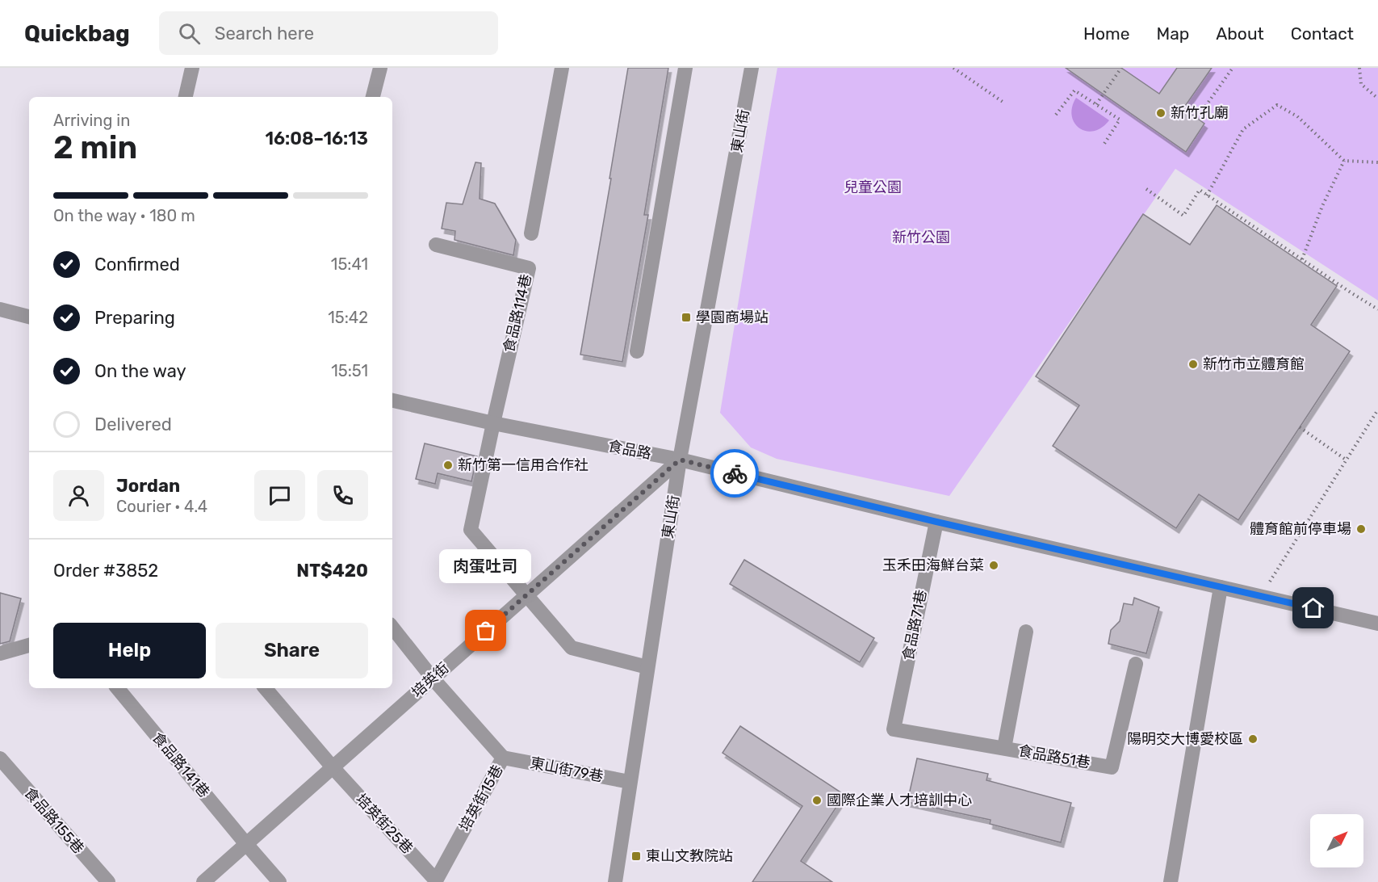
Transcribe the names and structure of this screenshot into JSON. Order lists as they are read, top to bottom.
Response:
{
  "streets": {
    "street": [
      "東山街",
      "食品路114巷",
      "食品路",
      "食品路71巷",
      "培英街",
      "食品路51巷",
      "食品路141巷",
      "東山街79巷",
      "培英街15巷",
      "食品路155巷",
      "培英街25巷"
    ]
  },
  "crossings": [
    ["東山街", "食品路"],
    ["東山街", "培英街"],
    ["東山街", "東山街79巷"],
    ["食品路114巷", "食品路"],
    ["食品路", "食品路71巷"],
    ["食品路", "培英街"],
    ["食品路71巷", "食品路51巷"],
    ["培英街", "食品路141巷"],
    ["培英街", "培英街15巷"],
    ["培英街", "培英街25巷"],
    ["東山街79巷", "培英街15巷"],
    ["培英街15巷", "培英街25巷"]
  ],
  "parks": ["兒童公園", "新竹公園"],
  "places": {
    "other": [
      "新竹孔廟",
      "新竹市立體育館",
      "新竹第一信用合作社",
      "體育館前停車場",
      "玉禾田海鮮台菜",
      "肉蛋吐司",
      "陽明交大博愛校區",
      "國際企業人才培訓中心"
    ],
    "transit": ["學園商場站", "東山文教院站"]
  },
  "north": "top right",
  "page": {
    "header": "Quickbag",
    "search": "Search here",
    "nav": [
      "Home",
      "Map",
      "About",
      "Contact"
    ],
    "heading": ["2 min", "Arriving in", "16:08–16:13"],
    "panel": [
      "Jordan",
      "Courier · 4.4",
      "Order #3852",
      "NT$420"
    ],
    "bar": "On the way · 180 m",
    "list": [
      ["Confirmed", "15:41"],
      ["Preparing", "15:42"],
      ["On the way", "15:51"],
      "Delivered"
    ],
    "bubble": "肉蛋吐司",
    "buttons": ["Help", "Share"]
  }
}
